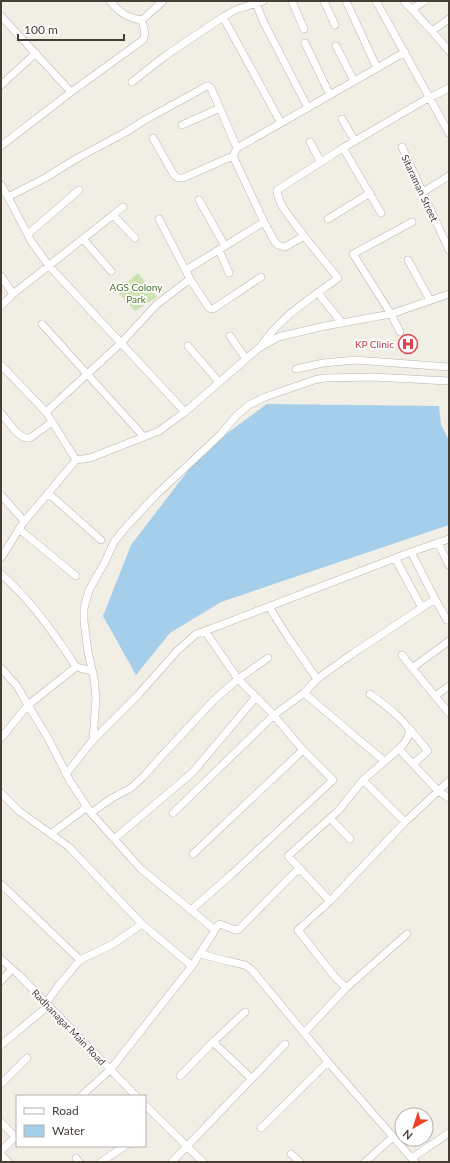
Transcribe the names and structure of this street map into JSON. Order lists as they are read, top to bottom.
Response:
{
  "streets": {
    "street": ["Sitaraman Street", "Radhanagar Main Road"]
  },
  "parks": ["AGS Colony Park"],
  "places": {
    "hospital": ["KP Clinic"]
  },
  "legend": ["Road", "Water"],
  "scale_bar": "100 m",
  "north": "bottom left"
}
